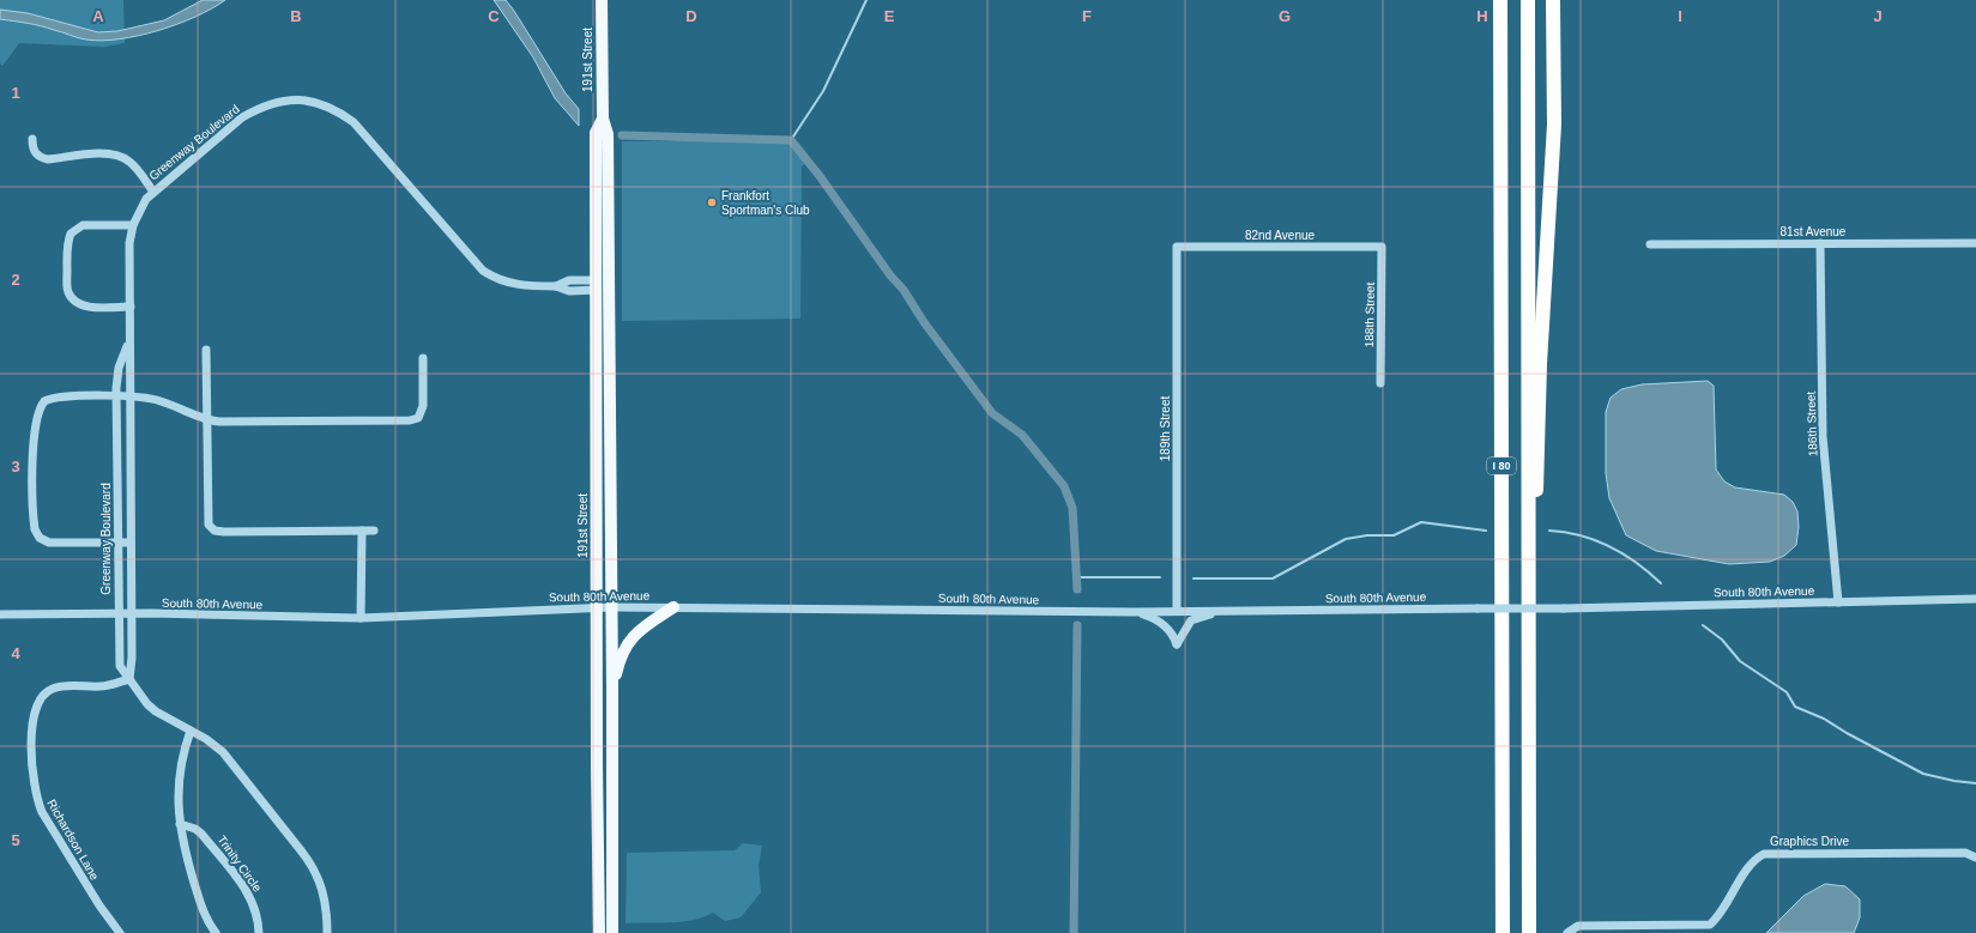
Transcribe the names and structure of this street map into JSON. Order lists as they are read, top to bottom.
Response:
{
  "streets": {
    "highway": ["I 80"],
    "main road": ["191st Street"],
    "street": [
      "Greenway Boulevard",
      "81st Avenue",
      "82nd Avenue",
      "188th Street",
      "186th Street",
      "189th Street",
      "South 80th Avenue",
      "Richardson Lane",
      "Graphics Drive",
      "Trinity Circle"
    ]
  },
  "crossings": [
    ["191st Street", "Greenway Boulevard"],
    ["191st Street", "South 80th Avenue"],
    ["Greenway Boulevard", "South 80th Avenue"],
    ["Greenway Boulevard", "Richardson Lane"],
    ["81st Avenue", "186th Street"],
    ["82nd Avenue", "188th Street"],
    ["82nd Avenue", "189th Street"],
    ["186th Street", "South 80th Avenue"],
    ["189th Street", "South 80th Avenue"]
  ],
  "places": ["Frankfort Sportman's Club"],
  "grid": {
    "columns": [
      "A",
      "B",
      "C",
      "D",
      "E",
      "F",
      "G",
      "H",
      "I",
      "J"
    ],
    "rows": [
      "1",
      "2",
      "3",
      "4",
      "5"
    ]
  }
}
